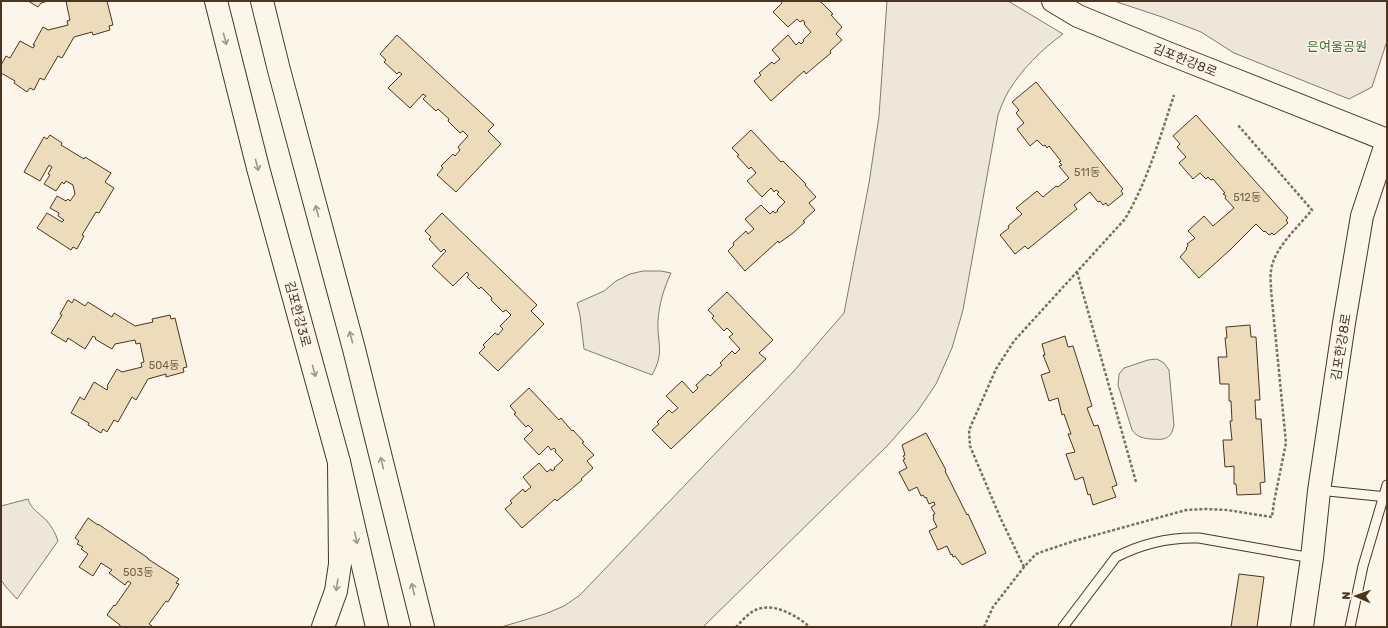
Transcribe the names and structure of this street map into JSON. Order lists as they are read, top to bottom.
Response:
{
  "streets": {
    "street": ["김포한강8로", "김포한강3로"]
  },
  "parks": ["은여울공원"],
  "house_numbers": [
    "511동",
    "512동",
    "504동",
    "503동"
  ],
  "north": "left"
}
